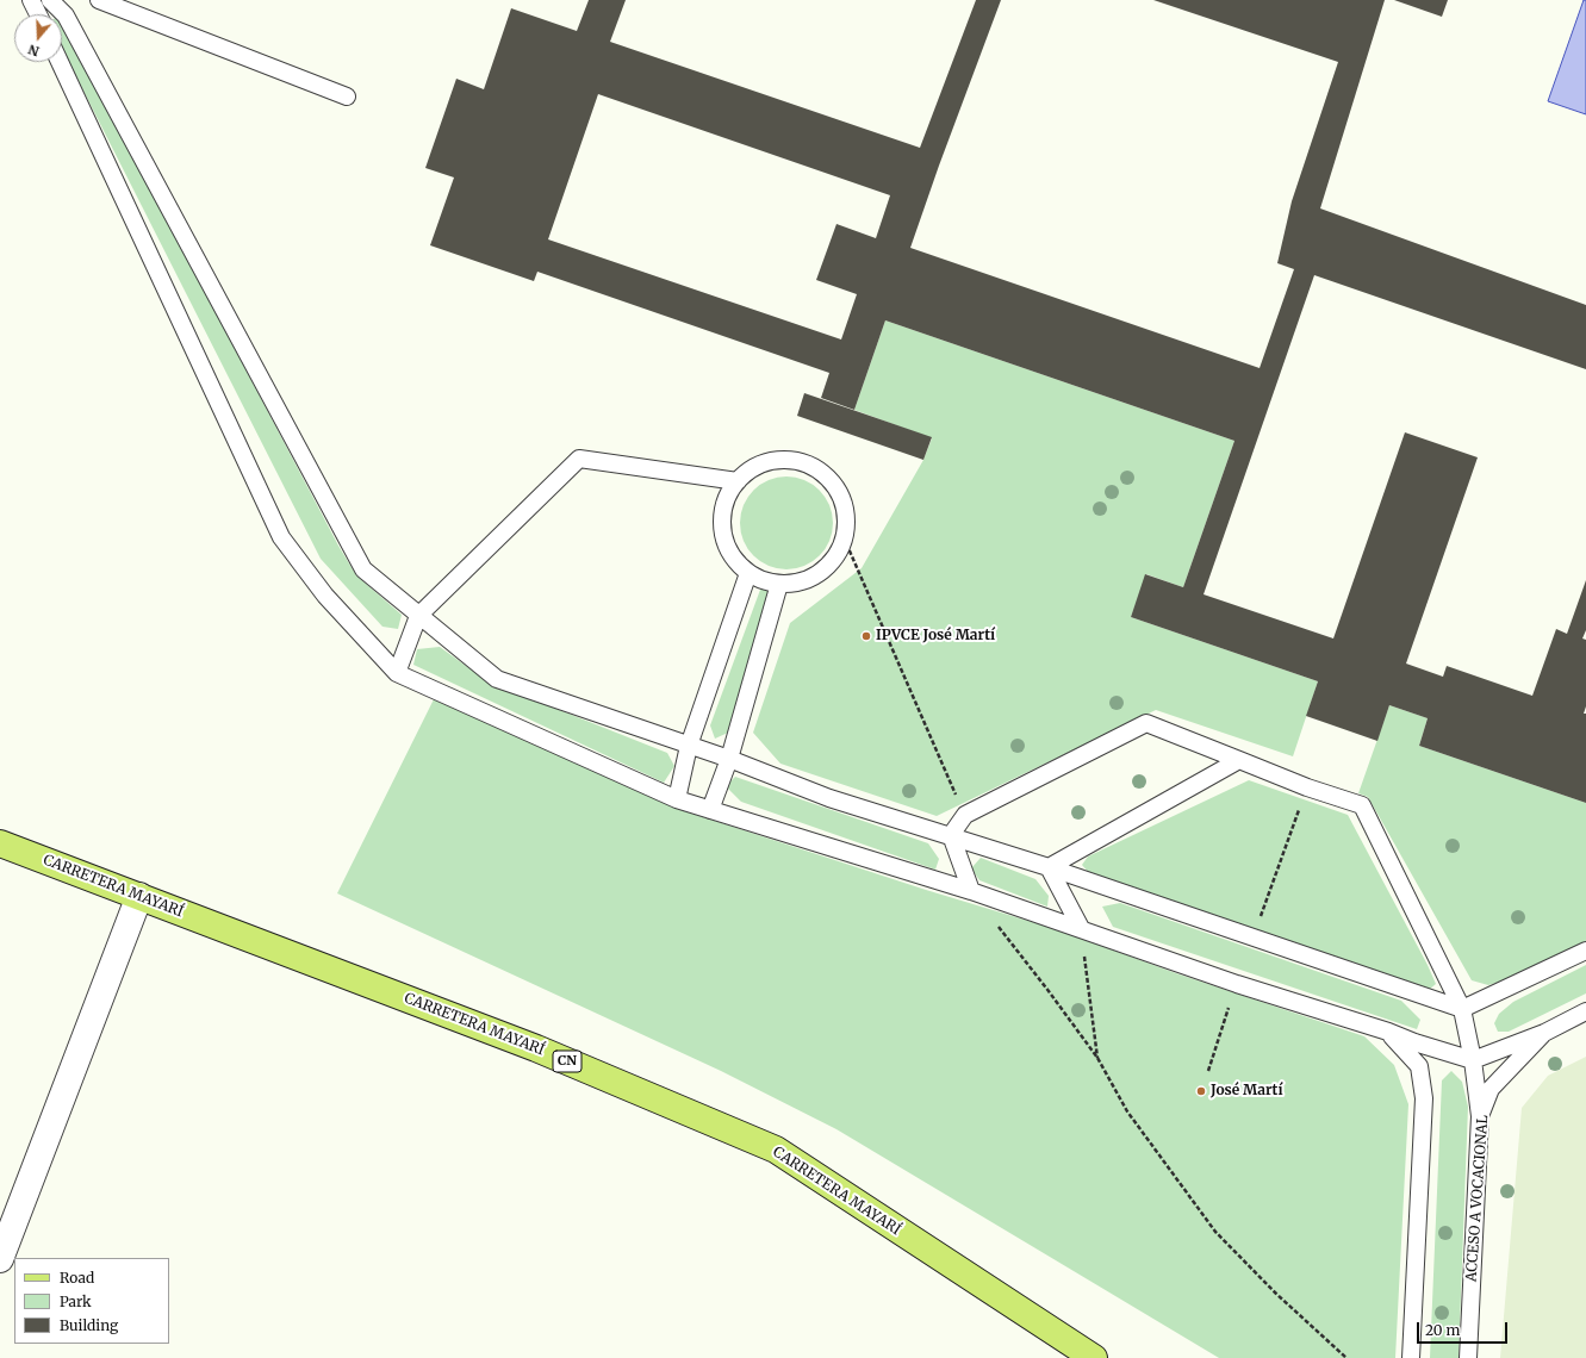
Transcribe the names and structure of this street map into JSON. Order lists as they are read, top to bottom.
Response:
{
  "streets": {
    "main road": ["CARRETERA MAYARÍ", "CN"],
    "lane": ["ACCESO A VOCACIONAL"]
  },
  "places": ["IPVCE José Martí", "José Martí"],
  "legend": ["Road", "Park", "Building"],
  "scale_bar": "20 m",
  "north": "bottom"
}
